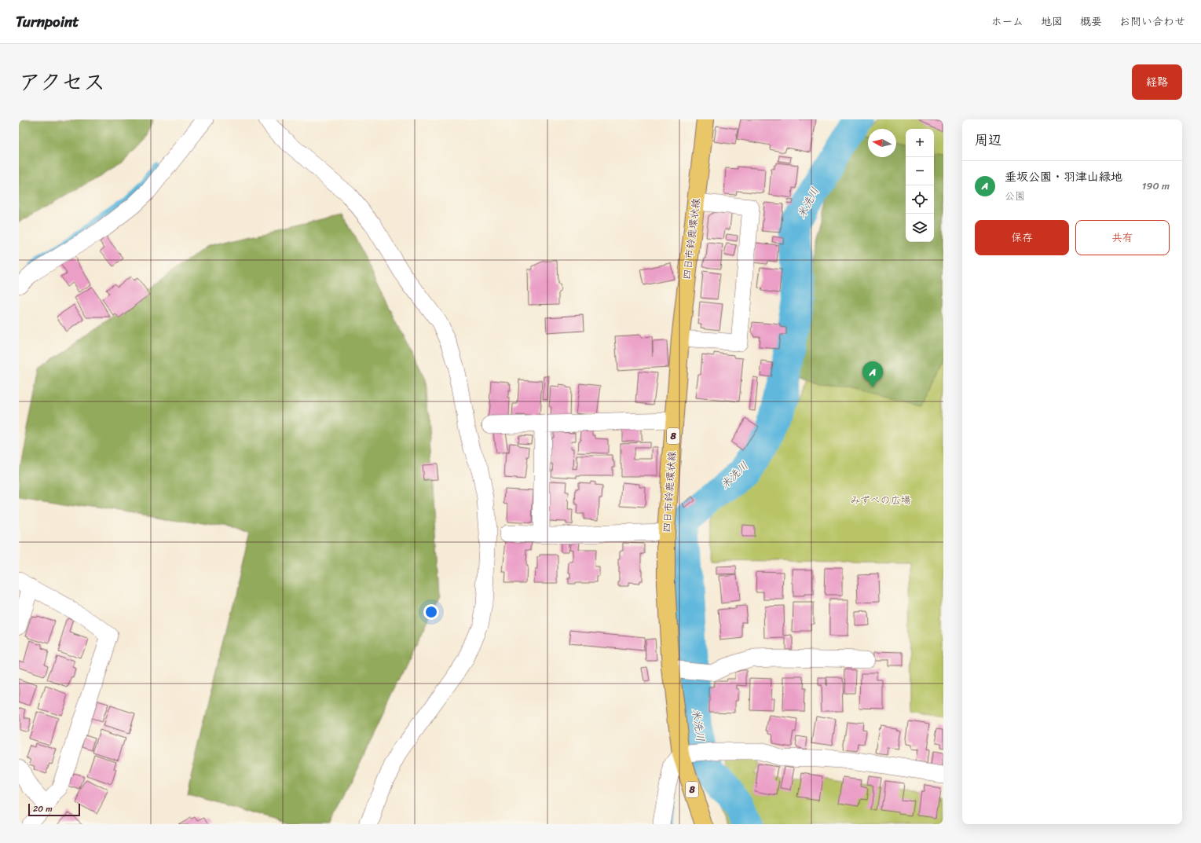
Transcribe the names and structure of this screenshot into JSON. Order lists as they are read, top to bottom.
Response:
{
  "streets": {
    "main road": ["四日市鈴鹿環状線", "8"]
  },
  "water": ["米洗川"],
  "parks": ["みずべの広場"],
  "scale_bar": "20 m",
  "north": "left",
  "page": {
    "header": "Turnpoint",
    "nav": [
      "ホーム",
      "地図",
      "概要",
      "お問い合わせ"
    ],
    "title": "アクセス",
    "buttons": [
      "経路",
      ["保存", "共有"]
    ],
    "heading": "周辺",
    "map_buttons": ["+", "−"],
    "list": [
      {
        "mark": "A",
        "name": "垂坂公園・羽津山緑地",
        "note": "公園",
        "value": "190 m"
      }
    ],
    "pins": "A",
    "scale": "20 m"
  }
}
